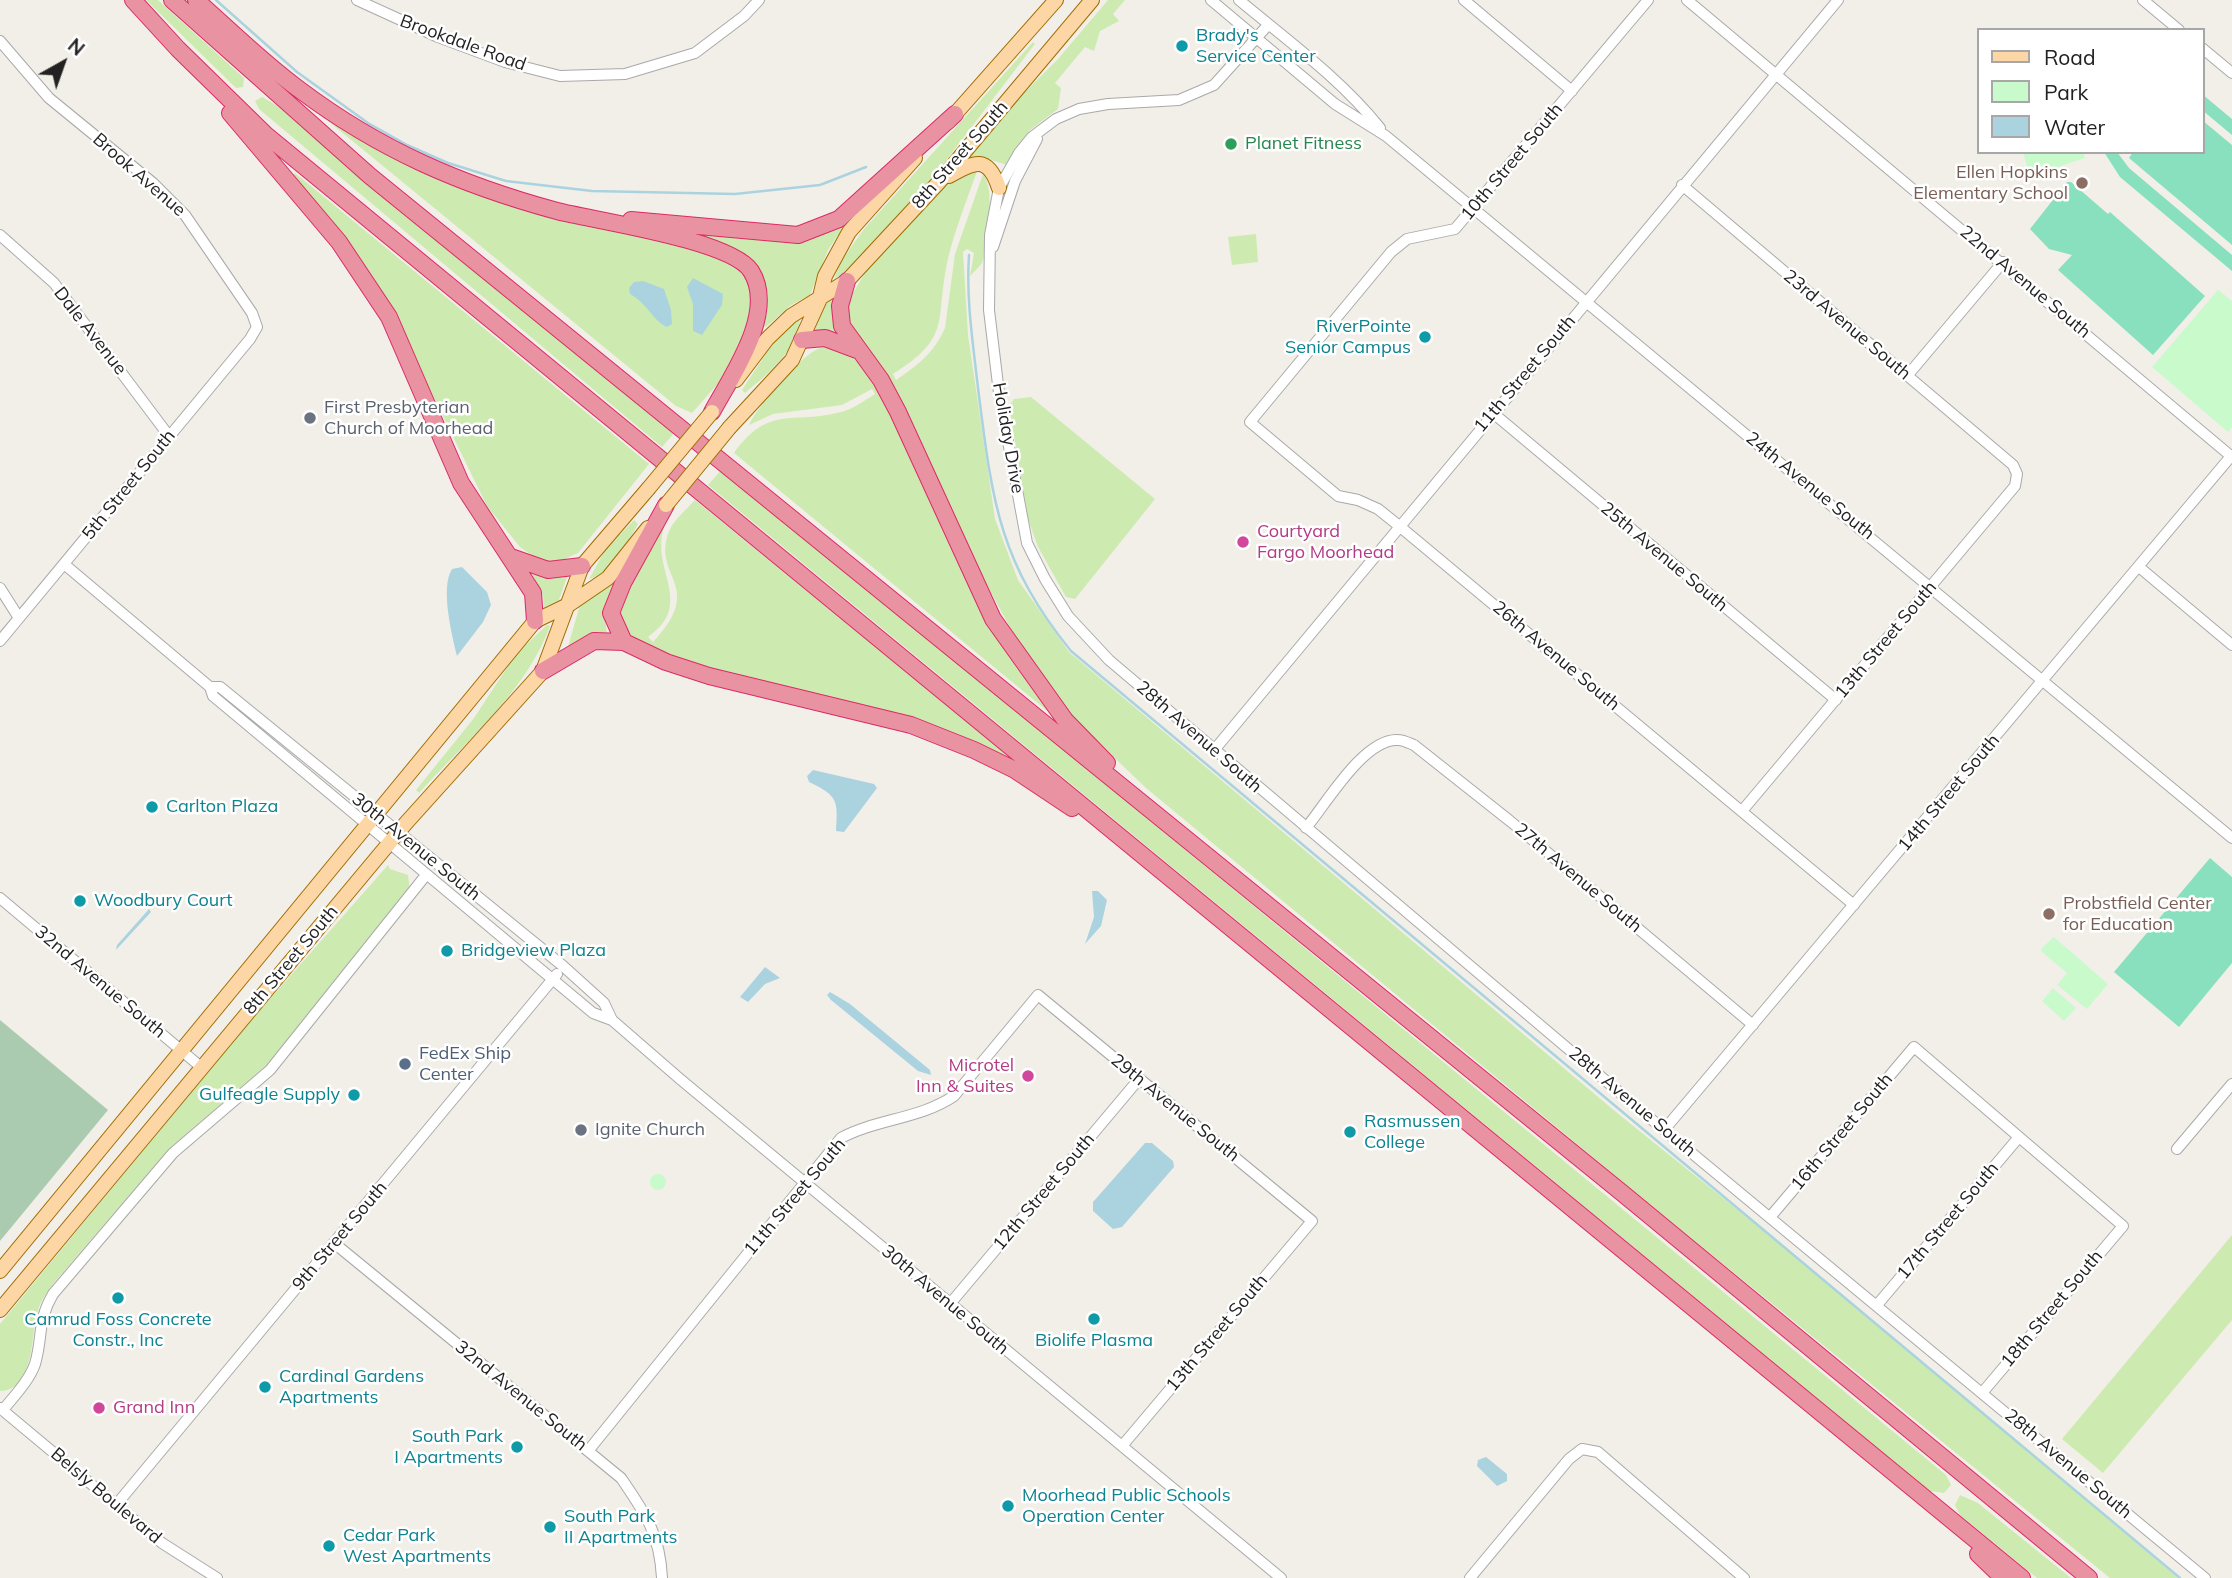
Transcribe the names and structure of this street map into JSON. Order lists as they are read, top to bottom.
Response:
{
  "streets": {
    "main road": ["8th Street South"],
    "street": [
      "Brookdale Road",
      "10th Street South",
      "Brook Avenue",
      "22nd Avenue South",
      "23rd Avenue South",
      "Dale Avenue",
      "11th Street South",
      "Holiday Drive",
      "5th Street South",
      "24th Avenue South",
      "25th Avenue South",
      "13th Street South",
      "26th Avenue South",
      "28th Avenue South",
      "14th Street South",
      "30th Avenue South",
      "27th Avenue South",
      "32nd Avenue South",
      "29th Avenue South",
      "16th Street South",
      "12th Street South",
      "17th Street South",
      "9th Street South",
      "18th Street South",
      "Belsly Boulevard"
    ]
  },
  "crossings": [
    ["8th Street South", "30th Avenue South"],
    ["8th Street South", "32nd Avenue South"],
    ["10th Street South", "24th Avenue South"],
    ["10th Street South", "26th Avenue South"],
    ["Brook Avenue", "5th Street South"],
    ["22nd Avenue South", "11th Street South"],
    ["22nd Avenue South", "14th Street South"],
    ["23rd Avenue South", "11th Street South"],
    ["23rd Avenue South", "13th Street South"],
    ["Dale Avenue", "5th Street South"],
    ["11th Street South", "24th Avenue South"],
    ["11th Street South", "25th Avenue South"],
    ["11th Street South", "26th Avenue South"],
    ["11th Street South", "28th Avenue South"],
    ["11th Street South", "30th Avenue South"],
    ["11th Street South", "32nd Avenue South"],
    ["11th Street South", "29th Avenue South"],
    ["Holiday Drive", "24th Avenue South"],
    ["Holiday Drive", "28th Avenue South"],
    ["5th Street South", "30th Avenue South"],
    ["24th Avenue South", "13th Street South"],
    ["24th Avenue South", "14th Street South"],
    ["25th Avenue South", "13th Street South"],
    ["13th Street South", "26th Avenue South"],
    ["13th Street South", "30th Avenue South"],
    ["13th Street South", "29th Avenue South"],
    ["26th Avenue South", "14th Street South"],
    ["28th Avenue South", "14th Street South"],
    ["28th Avenue South", "27th Avenue South"],
    ["28th Avenue South", "16th Street South"],
    ["28th Avenue South", "17th Street South"],
    ["28th Avenue South", "18th Street South"],
    ["14th Street South", "27th Avenue South"],
    ["30th Avenue South", "12th Street South"],
    ["30th Avenue South", "9th Street South"],
    ["32nd Avenue South", "9th Street South"],
    ["29th Avenue South", "12th Street South"],
    ["16th Street South", "17th Street South"],
    ["16th Street South", "18th Street South"],
    ["17th Street South", "18th Street South"],
    ["9th Street South", "Belsly Boulevard"]
  ],
  "places": [
    "Brady's Service Center",
    "Planet Fitness",
    "Ellen Hopkins Elementary School",
    "RiverPointe Senior Campus",
    "First Presbyterian Church of Moorhead",
    "Courtyard Fargo Moorhead",
    "Carlton Plaza",
    "Woodbury Court",
    "Probstfield Center for Education",
    "Bridgeview Plaza",
    "FedEx Ship Center",
    "Microtel Inn & Suites",
    "Gulfeagle Supply",
    "Ignite Church",
    "Rasmussen College",
    "Camrud Foss Concrete Constr., Inc",
    "Biolife Plasma",
    "Cardinal Gardens Apartments",
    "Grand Inn",
    "South Park I Apartments",
    "Moorhead Public Schools Operation Center",
    "South Park II Apartments",
    "Cedar Park West Apartments"
  ],
  "legend": ["Road", "Park", "Water"],
  "north": "top right"
}
